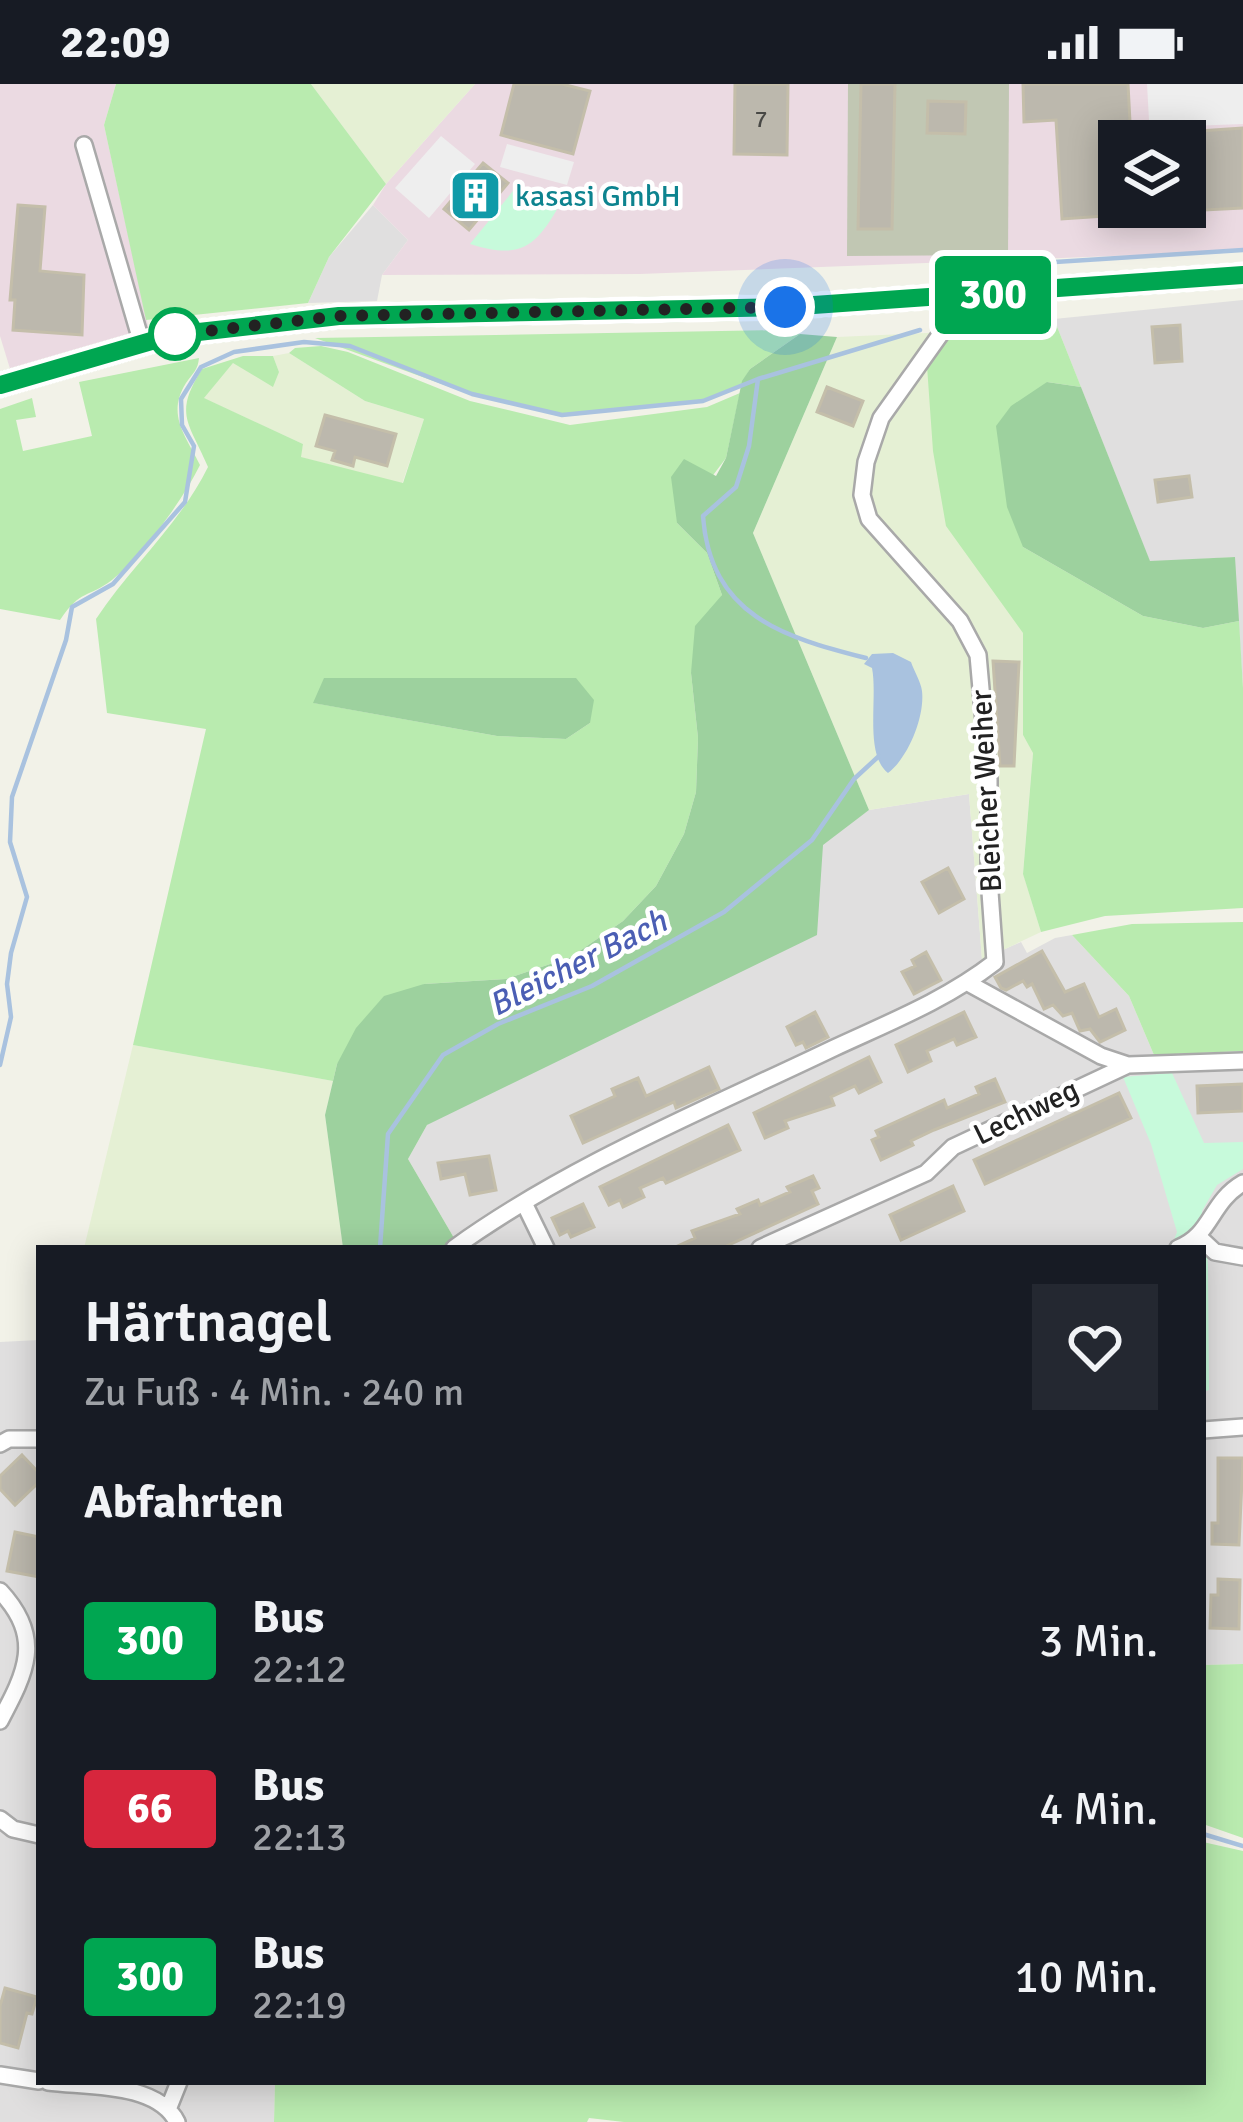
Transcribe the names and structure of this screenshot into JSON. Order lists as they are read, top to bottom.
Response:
{
  "streets": {
    "street": ["Bleicher Weiher", "Lechweg"]
  },
  "water": ["Bleicher Bach"],
  "places": {
    "building": ["kasasi GmbH"]
  },
  "lines": ["bus line 300"],
  "house_numbers": ["7"],
  "page": {
    "status": "22:09",
    "on_map": "300",
    "heading": [
      ["Härtnagel", "Zu Fuß · 4 Min. · 240 m"],
      "Abfahrten"
    ],
    "list": [
      {
        "mark": "300",
        "name": "Bus",
        "note": "22:12",
        "value": "3 Min."
      },
      {
        "mark": "66",
        "name": "Bus",
        "note": "22:13",
        "value": "4 Min."
      },
      {
        "mark": "300",
        "name": "Bus",
        "note": "22:19",
        "value": "10 Min."
      }
    ]
  }
}
